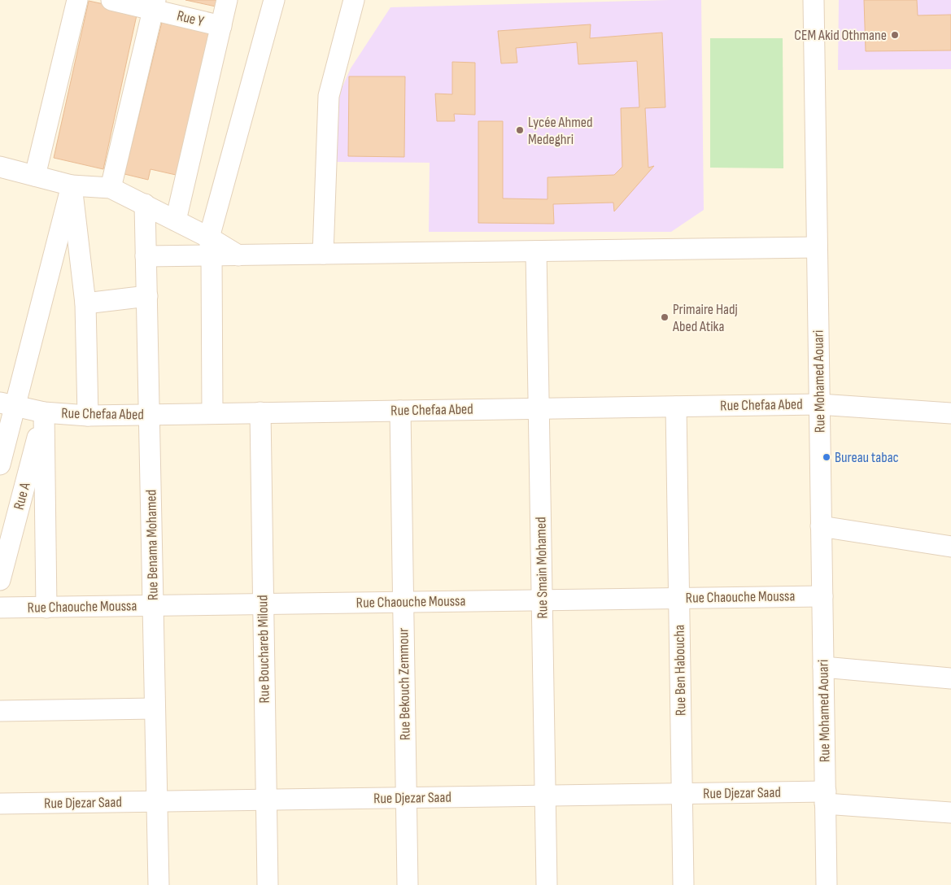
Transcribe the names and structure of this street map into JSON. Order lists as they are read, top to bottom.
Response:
{
  "streets": {
    "street": [
      "Rue Y",
      "Rue Mohamed Aouari",
      "Rue Chefaa Abed",
      "Rue A",
      "Rue Benama Mohamed",
      "Rue Smain Mohamed",
      "Rue Chaouche Moussa",
      "Rue Bouchareb Miloud",
      "Rue Ben Haboucha",
      "Rue Bekouch Zemmour",
      "Rue Djezar Saad"
    ]
  },
  "crossings": [
    ["Rue Mohamed Aouari", "Rue Chefaa Abed"],
    ["Rue Mohamed Aouari", "Rue Chaouche Moussa"],
    ["Rue Mohamed Aouari", "Rue Djezar Saad"],
    ["Rue Chefaa Abed", "Rue A"],
    ["Rue Chefaa Abed", "Rue Benama Mohamed"],
    ["Rue Chefaa Abed", "Rue Smain Mohamed"],
    ["Rue Chefaa Abed", "Rue Bouchareb Miloud"],
    ["Rue Chefaa Abed", "Rue Ben Haboucha"],
    ["Rue Chefaa Abed", "Rue Bekouch Zemmour"],
    ["Rue Benama Mohamed", "Rue Chaouche Moussa"],
    ["Rue Benama Mohamed", "Rue Djezar Saad"],
    ["Rue Smain Mohamed", "Rue Chaouche Moussa"],
    ["Rue Smain Mohamed", "Rue Djezar Saad"],
    ["Rue Chaouche Moussa", "Rue Bouchareb Miloud"],
    ["Rue Chaouche Moussa", "Rue Ben Haboucha"],
    ["Rue Chaouche Moussa", "Rue Bekouch Zemmour"],
    ["Rue Bouchareb Miloud", "Rue Djezar Saad"],
    ["Rue Ben Haboucha", "Rue Djezar Saad"],
    ["Rue Bekouch Zemmour", "Rue Djezar Saad"]
  ],
  "places": [
    "CEM Akid Othmane",
    "Lycée Ahmed Medeghri",
    "Primaire Hadj Abed Atika",
    "Bureau tabac"
  ]
}
